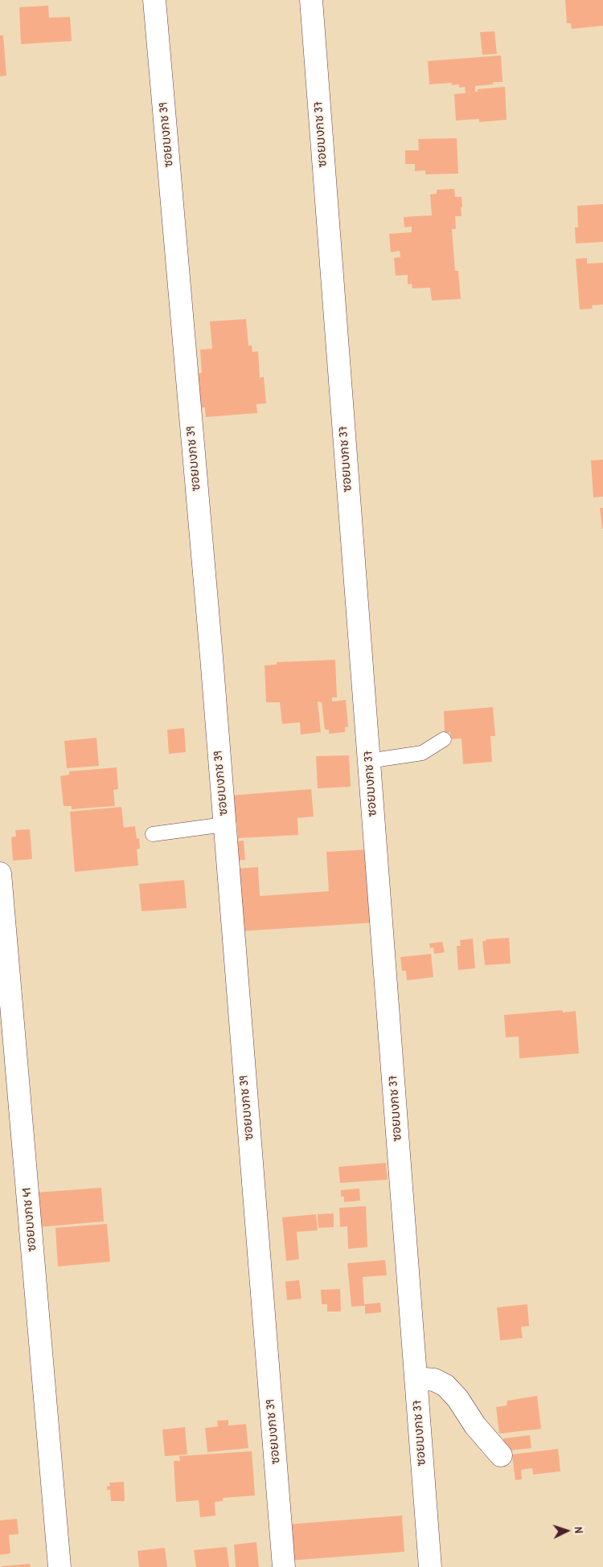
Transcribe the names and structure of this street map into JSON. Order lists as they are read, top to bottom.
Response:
{
  "streets": {
    "street": ["ซอยบงกช 37", "ซอยบงกช 39", "ซอยบงกช 41"]
  },
  "north": "right"
}
